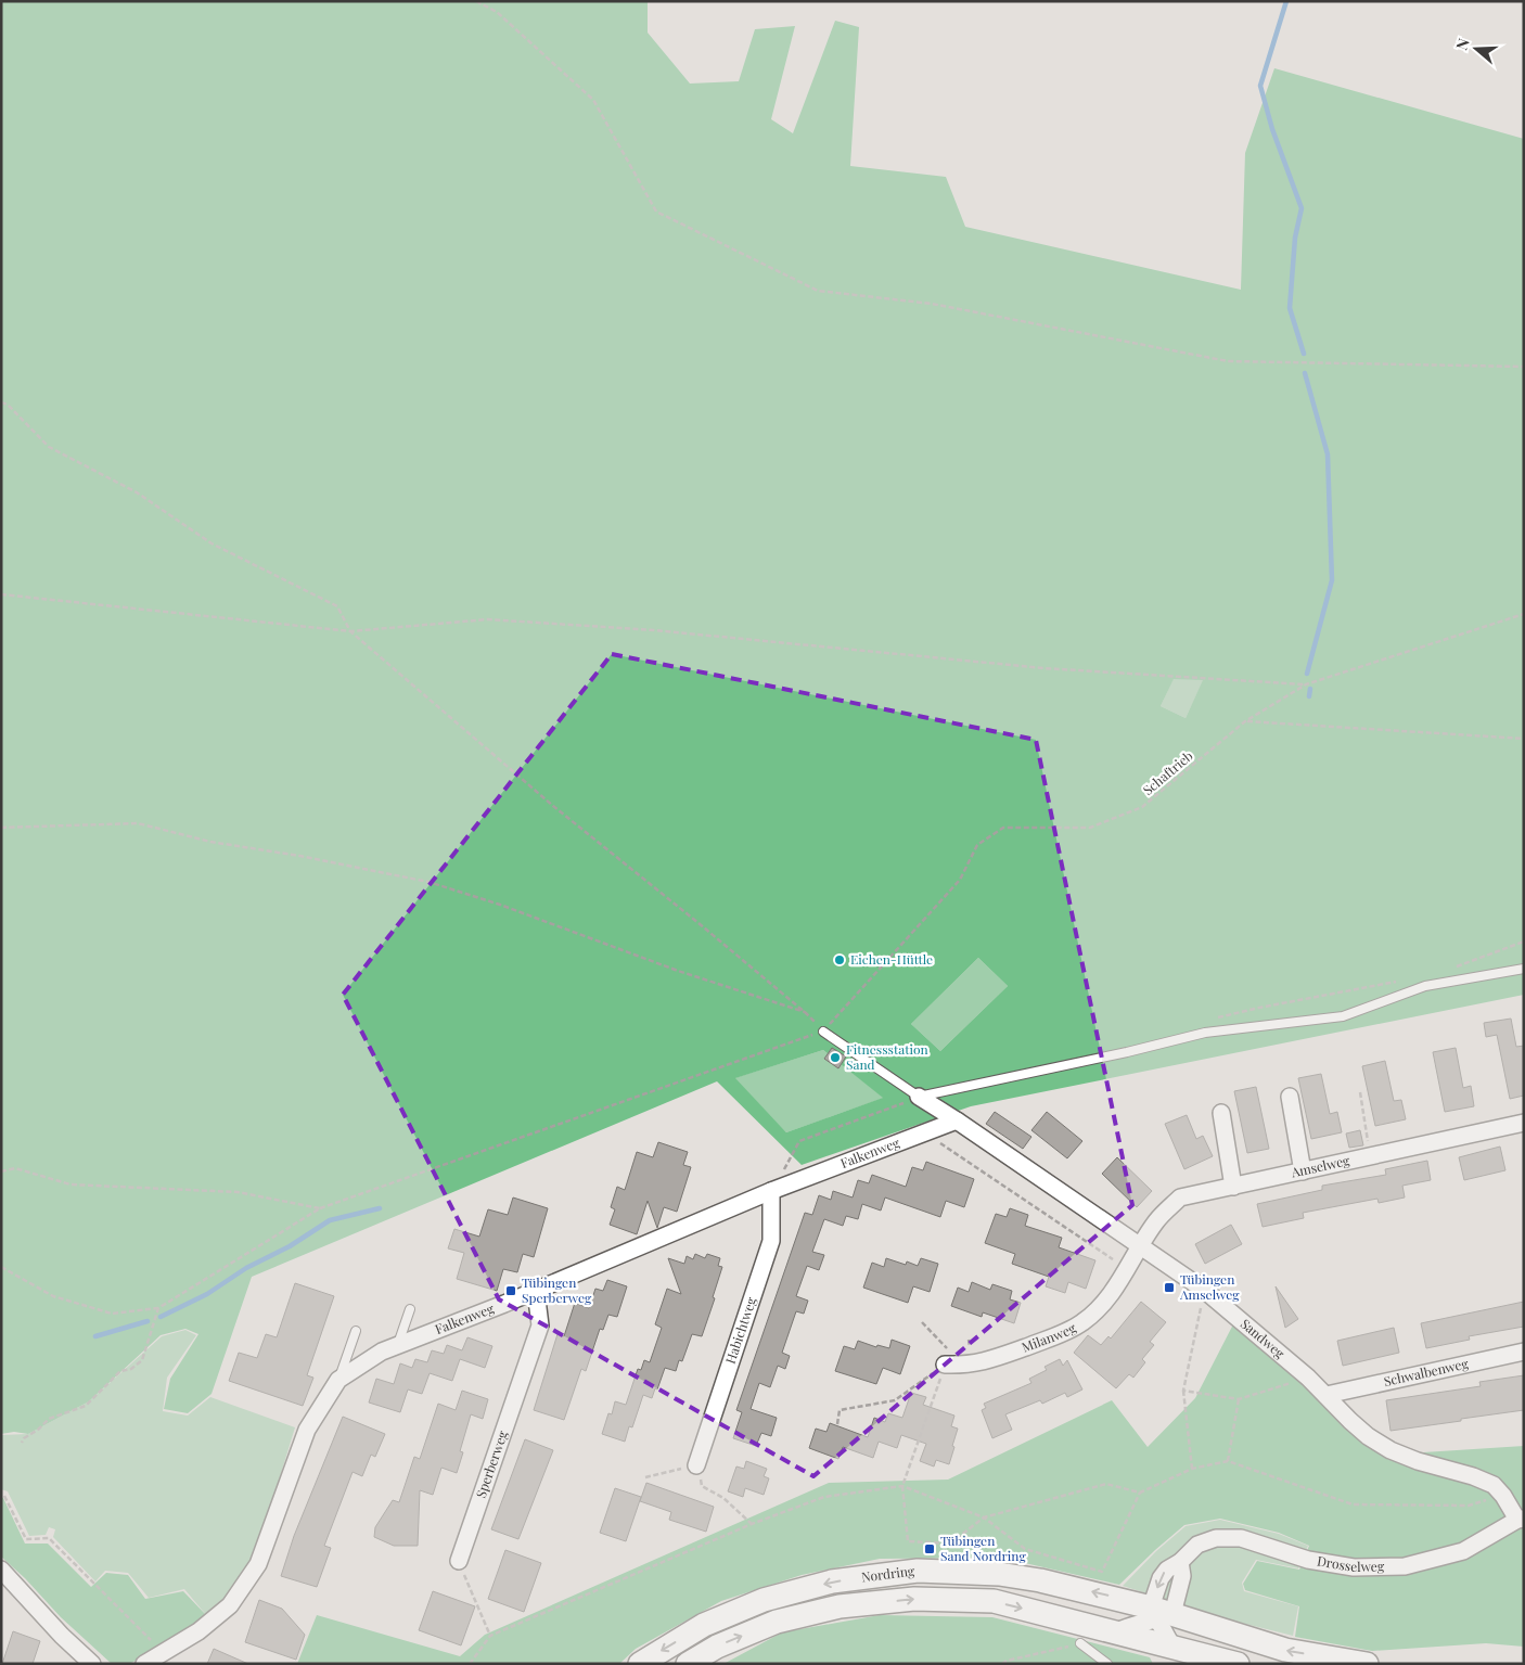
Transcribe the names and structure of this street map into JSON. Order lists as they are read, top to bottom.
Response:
{
  "streets": {
    "street": [
      "Falkenweg",
      "Amselweg",
      "Habichtweg",
      "Milanweg",
      "Sandweg",
      "Schwalbenweg",
      "Sperberweg",
      "Drosselweg",
      "Nordring"
    ],
    "path": ["Schaftrieb"]
  },
  "crossings": [
    ["Falkenweg", "Habichtweg"],
    ["Falkenweg", "Sandweg"],
    ["Falkenweg", "Sperberweg"],
    ["Amselweg", "Milanweg"],
    ["Amselweg", "Sandweg"],
    ["Milanweg", "Sandweg"],
    ["Sandweg", "Schwalbenweg"],
    ["Sandweg", "Drosselweg"],
    ["Drosselweg", "Nordring"]
  ],
  "places": {
    "other": ["Eichen-Hüttle", "Fitnessstation Sand"],
    "transit": ["Tübingen Amselweg", "Tübingen Sperberweg", "Tübingen Sand Nordring"]
  },
  "north": "left"
}
